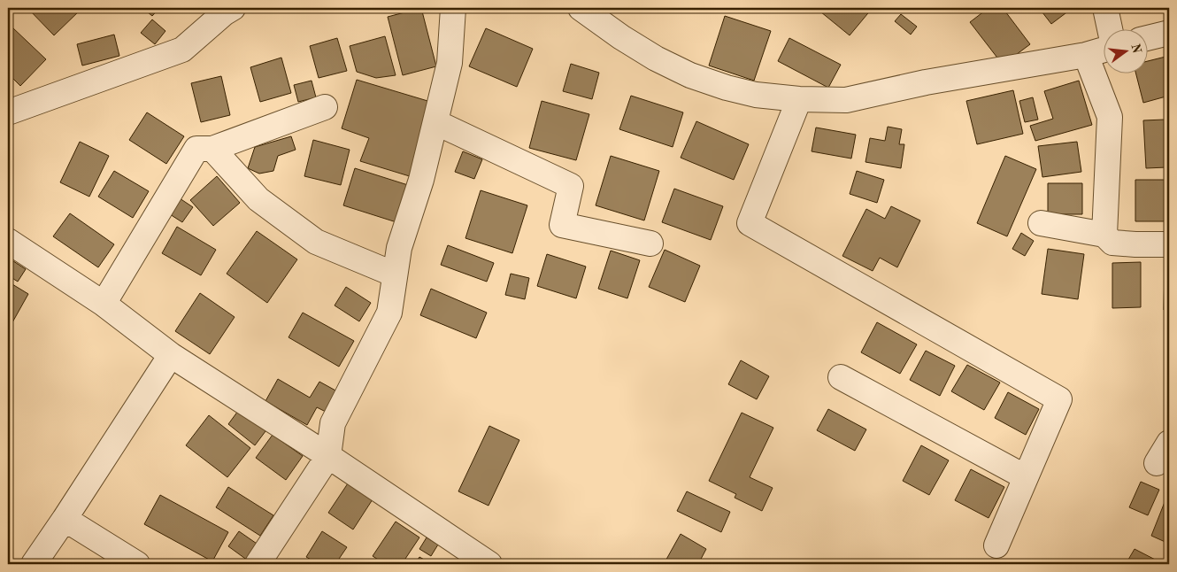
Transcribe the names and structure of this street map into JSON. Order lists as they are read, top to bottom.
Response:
{
  "north": "right"
}
